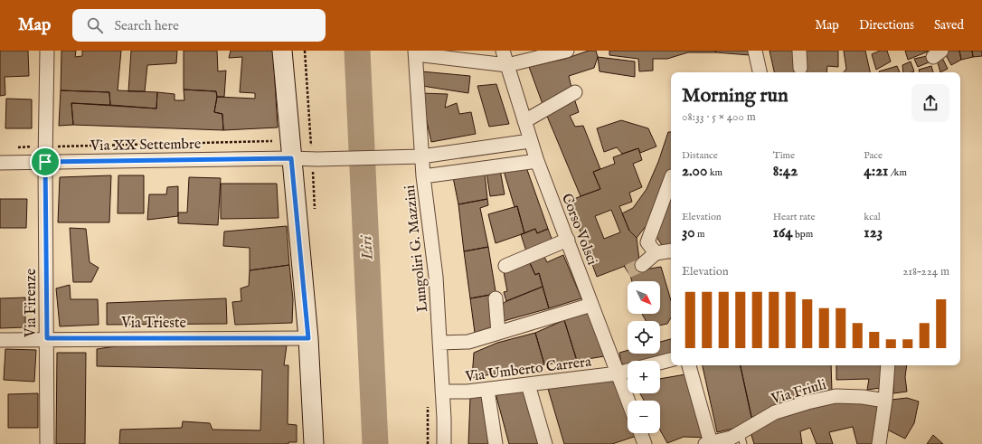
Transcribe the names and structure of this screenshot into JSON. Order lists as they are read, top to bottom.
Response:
{
  "streets": {
    "street": [
      "Via XX Settembre",
      "Corso Volsci",
      "Lungoliri G. Mazzini",
      "Via Firenze",
      "Via Trieste",
      "Via Umberto Carrera",
      "Via Friuli"
    ]
  },
  "crossings": [
    ["Via XX Settembre", "Corso Volsci"],
    ["Via XX Settembre", "Lungoliri G. Mazzini"],
    ["Via XX Settembre", "Via Firenze"],
    ["Corso Volsci", "Via Umberto Carrera"],
    ["Lungoliri G. Mazzini", "Via Umberto Carrera"],
    ["Via Firenze", "Via Trieste"]
  ],
  "water": ["Liri"],
  "north": "bottom right",
  "page": {
    "header": "Map",
    "search": "Search here",
    "nav": ["Map", "Directions", "Saved"],
    "heading": ["Morning run", "08:33 · 5 × 400 m"],
    "stats": [
      ["Distance", "2.00 km"],
      ["Time", "8:42"],
      ["Pace", "4:21 /km"],
      ["Elevation", "30 m"],
      ["Heart rate", "164 bpm"],
      ["kcal", "123"]
    ],
    "chart": ["Elevation", "218–224 m"],
    "map_buttons": ["+", "−"]
  }
}
